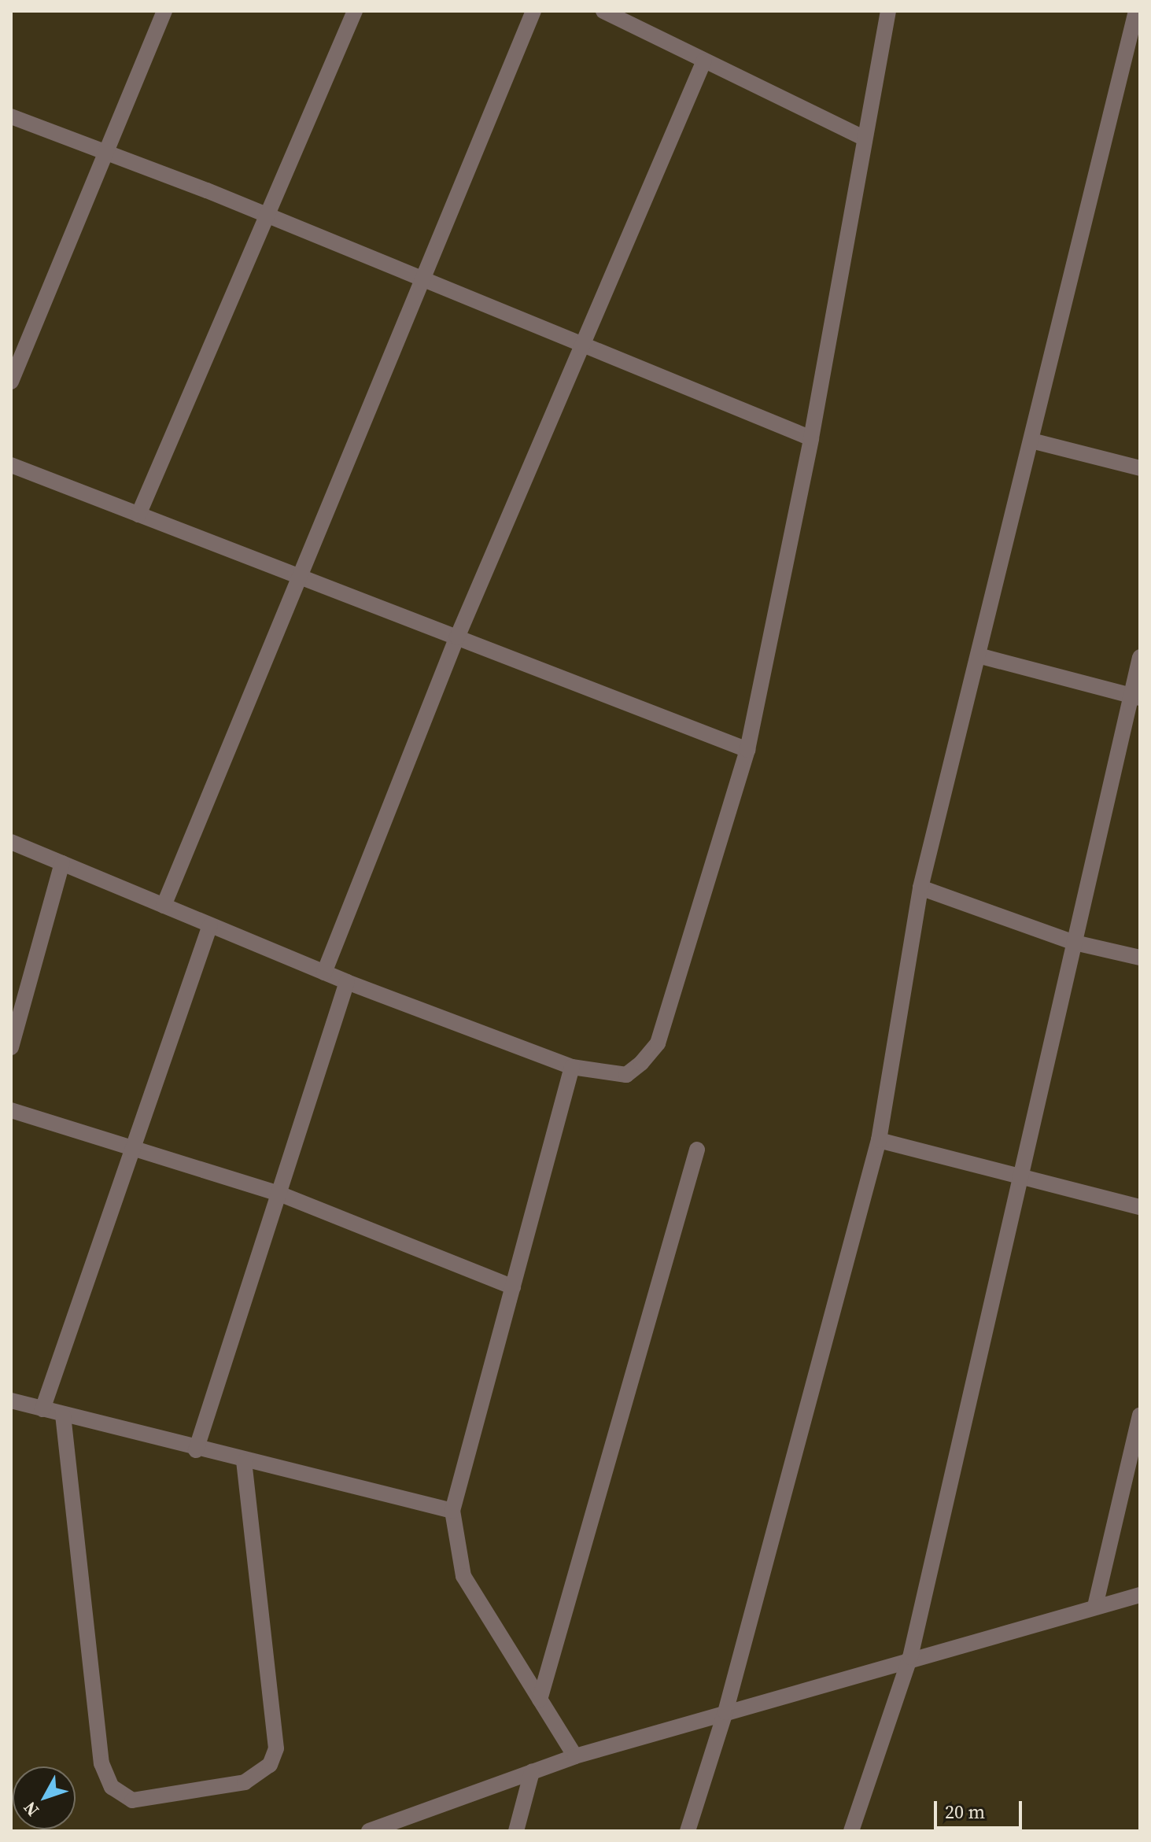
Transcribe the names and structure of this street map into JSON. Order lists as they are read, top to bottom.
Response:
{
  "scale_bar": "20 m",
  "north": "bottom left"
}
